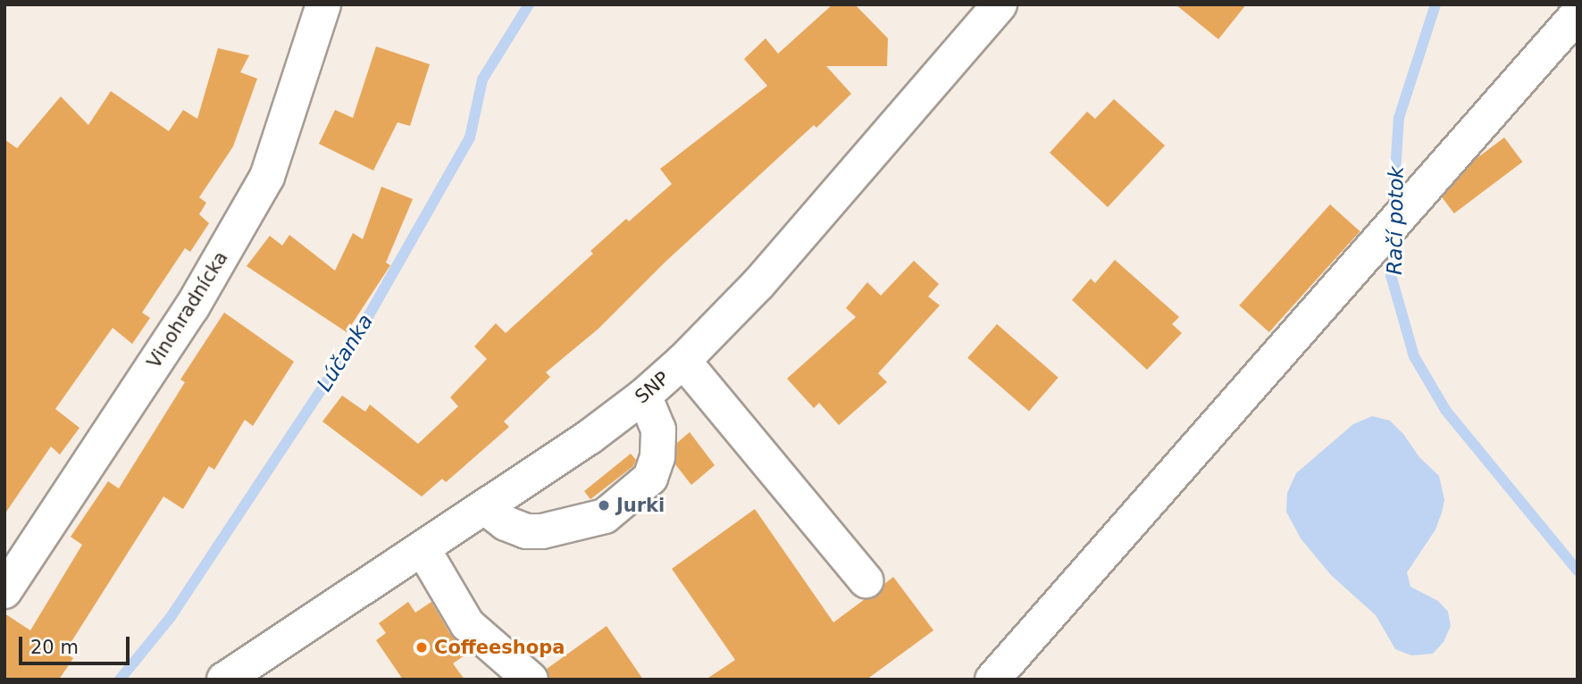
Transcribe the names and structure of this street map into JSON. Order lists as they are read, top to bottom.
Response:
{
  "streets": {
    "street": ["Vinohradnícka", "SNP"]
  },
  "water": ["Račí potok", "Lúčanka"],
  "places": ["Jurki", "Coffeeshopa"],
  "scale_bar": "20 m"
}
